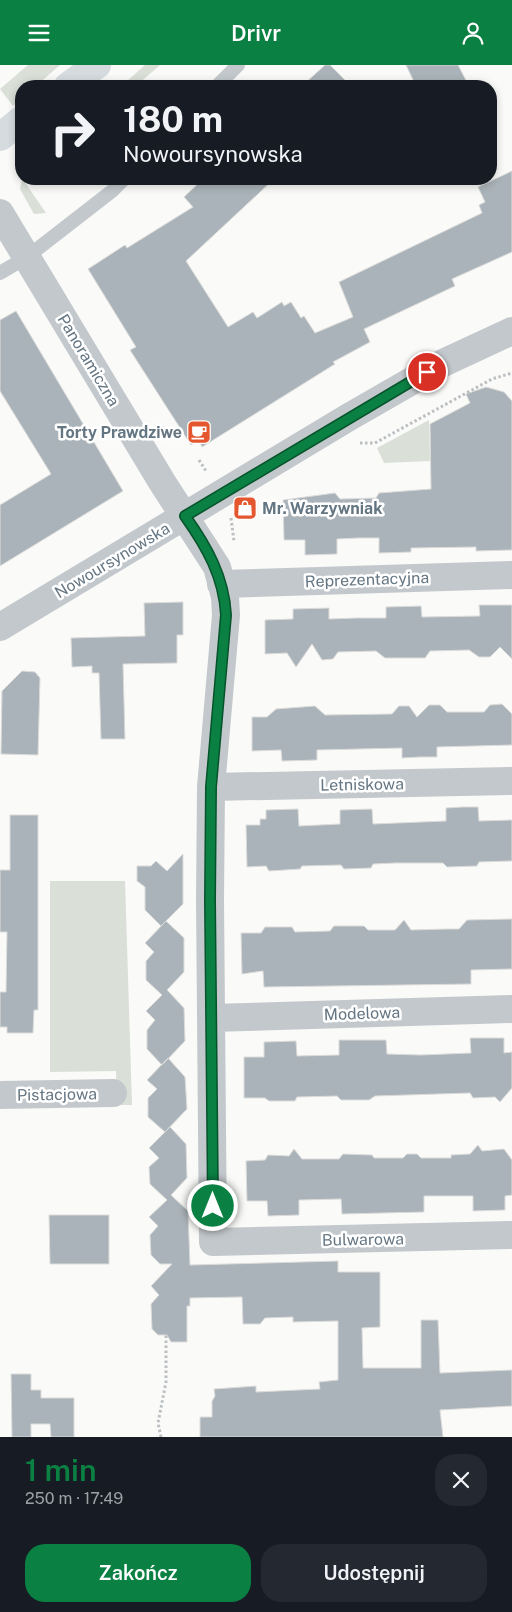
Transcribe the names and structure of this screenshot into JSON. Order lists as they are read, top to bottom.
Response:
{
  "streets": {
    "street": [
      "Panoramiczna",
      "Nowoursynowska",
      "Reprezentacyjna",
      "Letniskowa",
      "Modelowa",
      "Pistacjowa",
      "Bulwarowa"
    ]
  },
  "crossings": [
    ["Panoramiczna", "Nowoursynowska"],
    ["Panoramiczna", "Reprezentacyjna"],
    ["Panoramiczna", "Letniskowa"],
    ["Panoramiczna", "Modelowa"],
    ["Panoramiczna", "Bulwarowa"]
  ],
  "places": {
    "cafe": ["Torty Prawdziwe"],
    "shop": ["Mr. Warzywniak"]
  },
  "page": {
    "header": "Drivr",
    "turn": ["180 m", "Nowoursynowska"],
    "heading": ["1 min", "250 m · 17:49"],
    "buttons": ["Zakończ", "Udostępnij"]
  }
}
